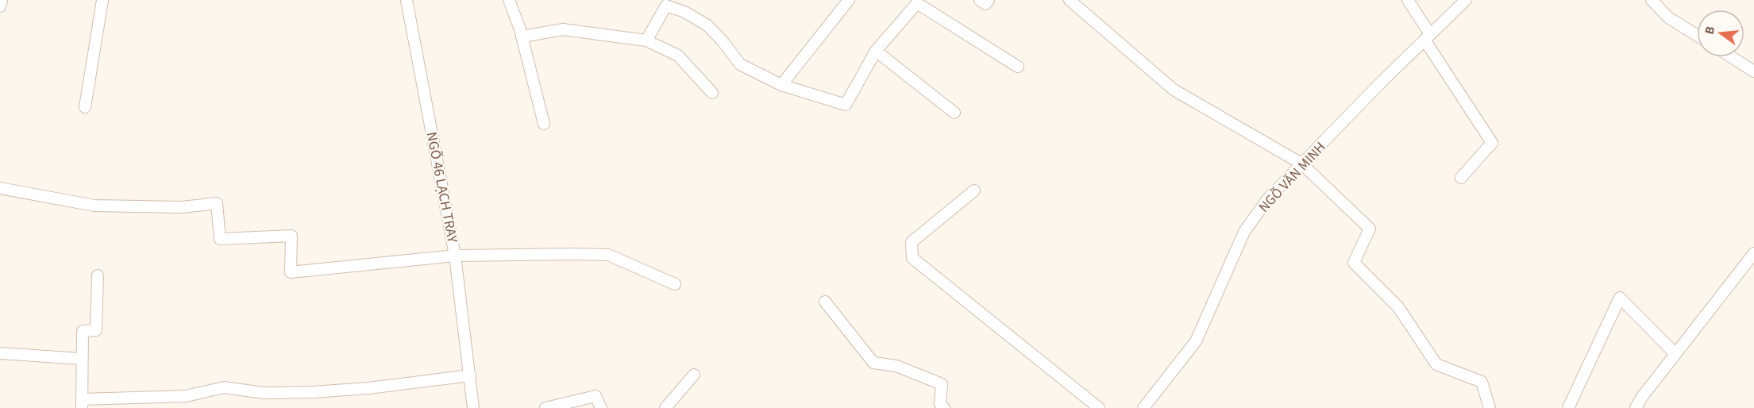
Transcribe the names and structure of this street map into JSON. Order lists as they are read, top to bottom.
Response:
{
  "streets": {
    "lane": ["NGÕ VĂN MINH", "NGÕ 46 LẠCH TRAY"]
  },
  "north": "left"
}
